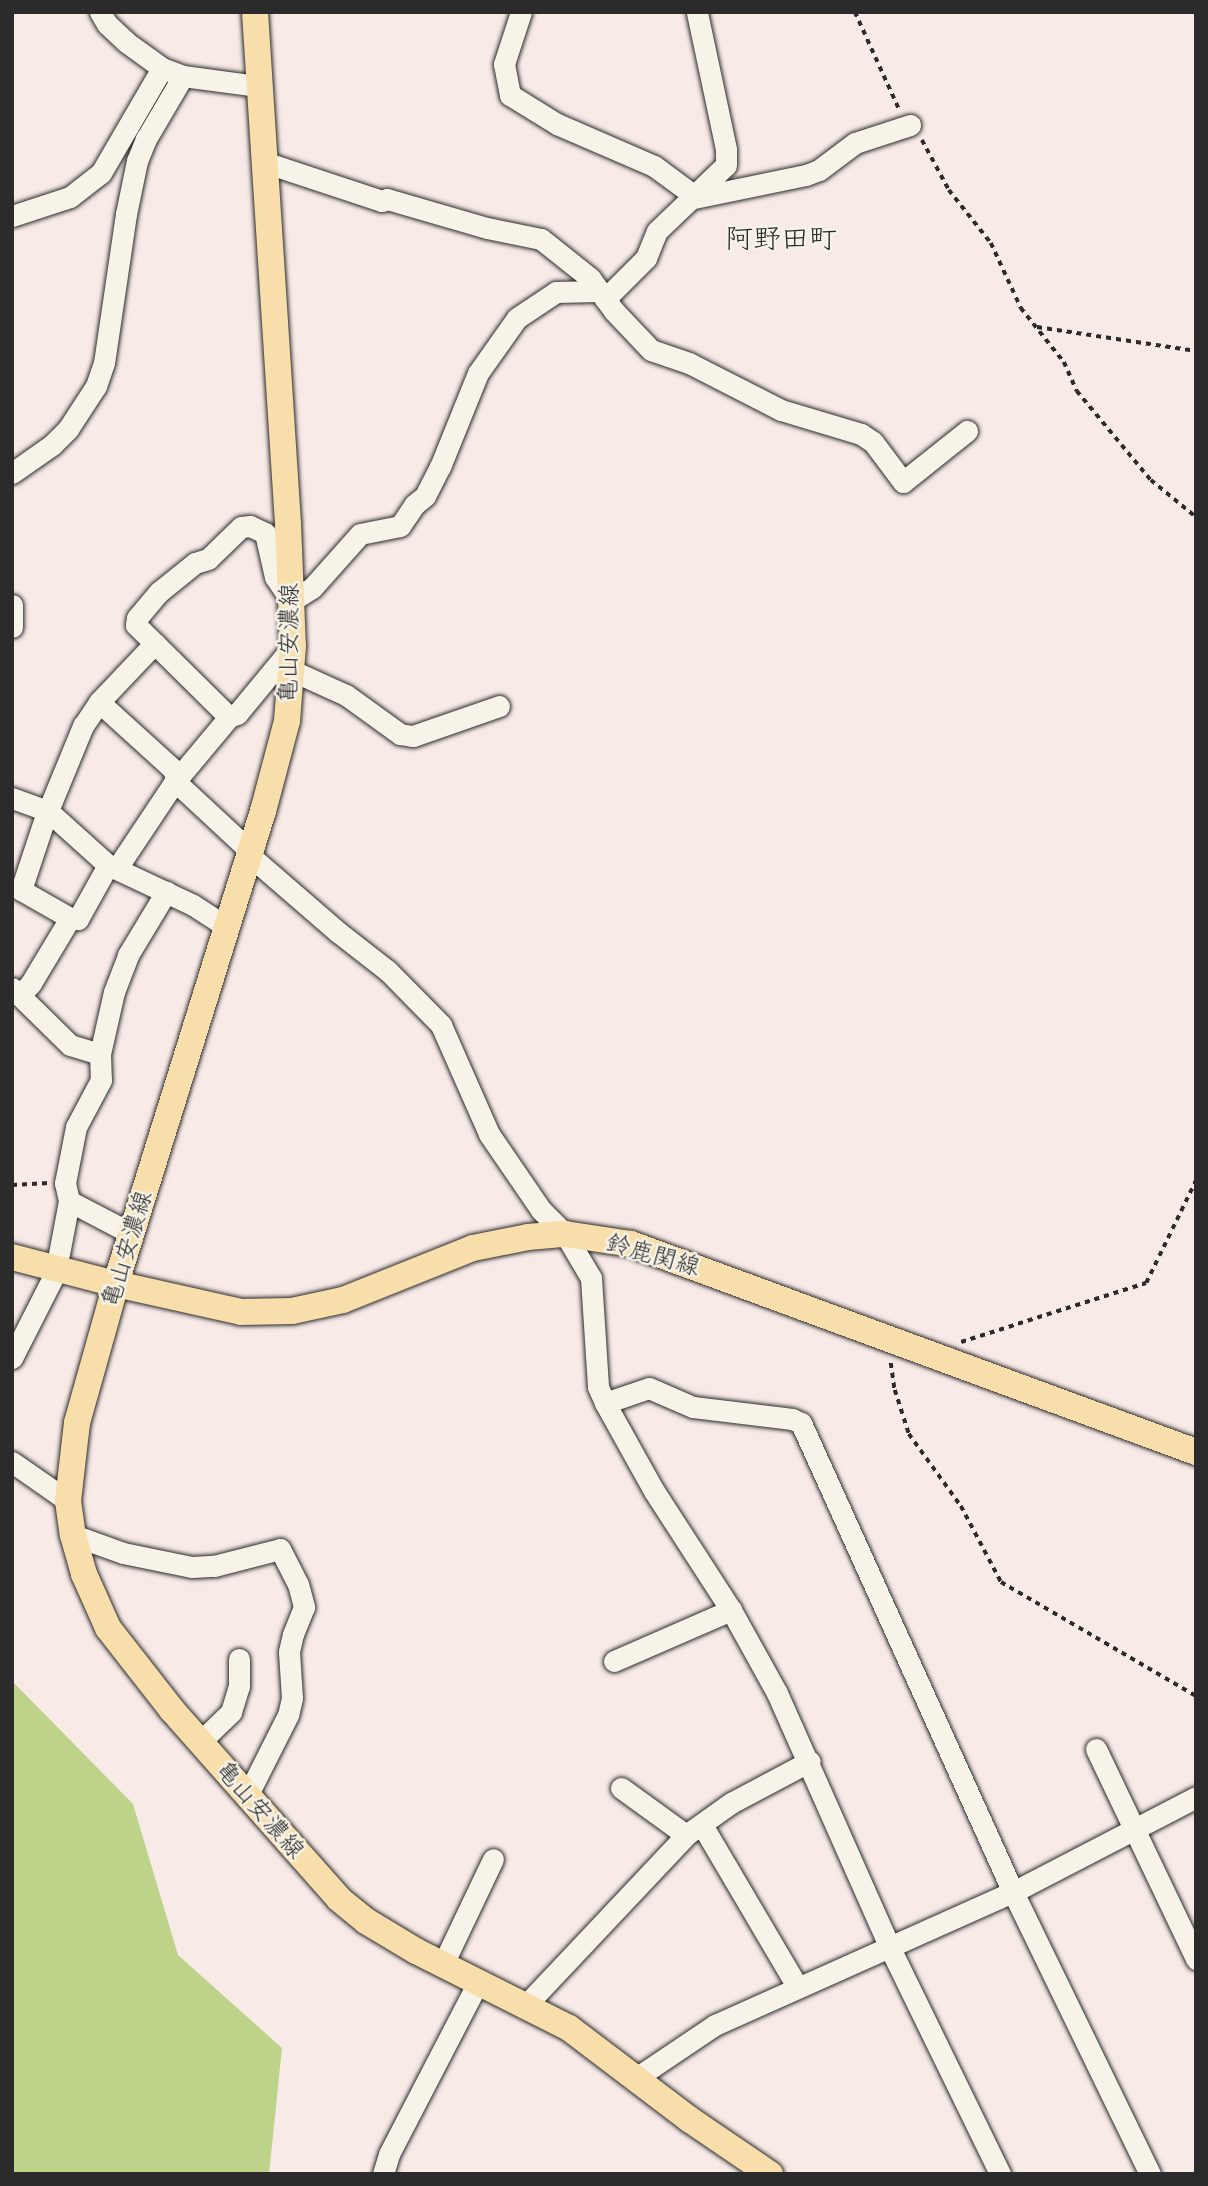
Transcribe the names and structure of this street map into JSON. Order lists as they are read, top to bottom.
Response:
{
  "streets": {
    "main road": ["亀山安濃線", "鈴鹿関線"]
  },
  "crossings": [
    ["亀山安濃線", "鈴鹿関線"]
  ],
  "districts": ["阿野田町"]
}
